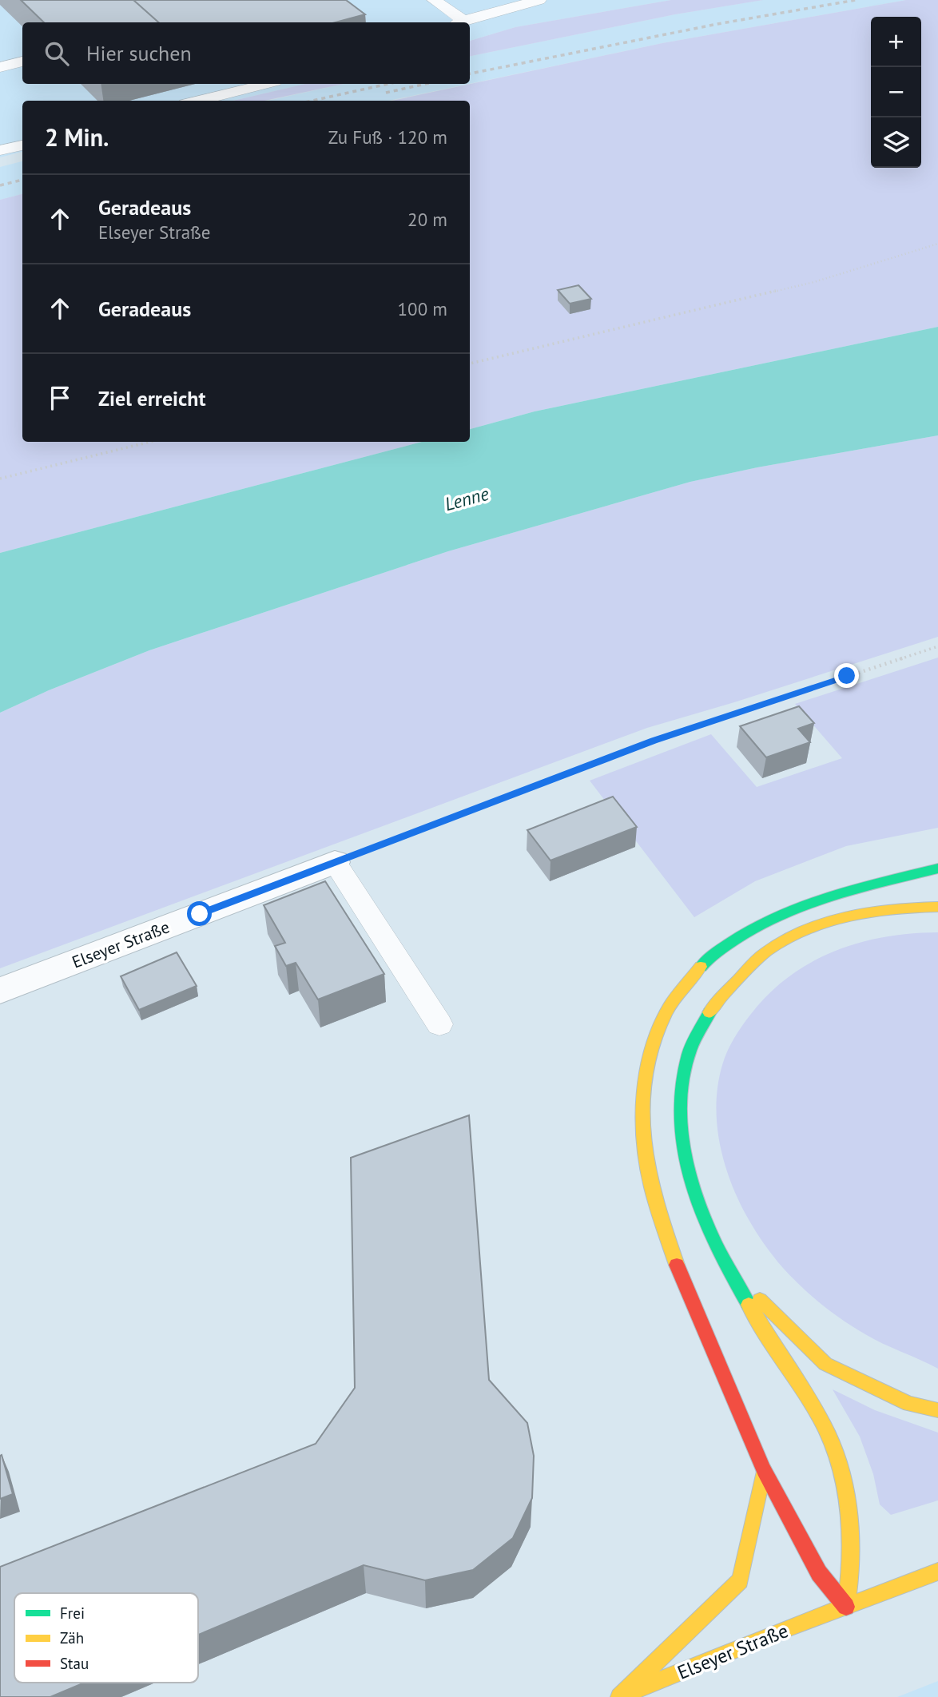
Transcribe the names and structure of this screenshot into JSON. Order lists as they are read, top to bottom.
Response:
{
  "streets": {
    "main road": ["Elseyer Straße"]
  },
  "water": ["Lenne"],
  "legend": ["Frei", "Zäh", "Stau"],
  "page": {
    "map_buttons": ["+", "−"],
    "search": "Hier suchen",
    "heading": ["2 Min.", "Zu Fuß · 120 m"],
    "list": [
      ["Geradeaus", "Elseyer Straße", "20 m"],
      ["Geradeaus", "100 m"],
      "Ziel erreicht"
    ]
  }
}
